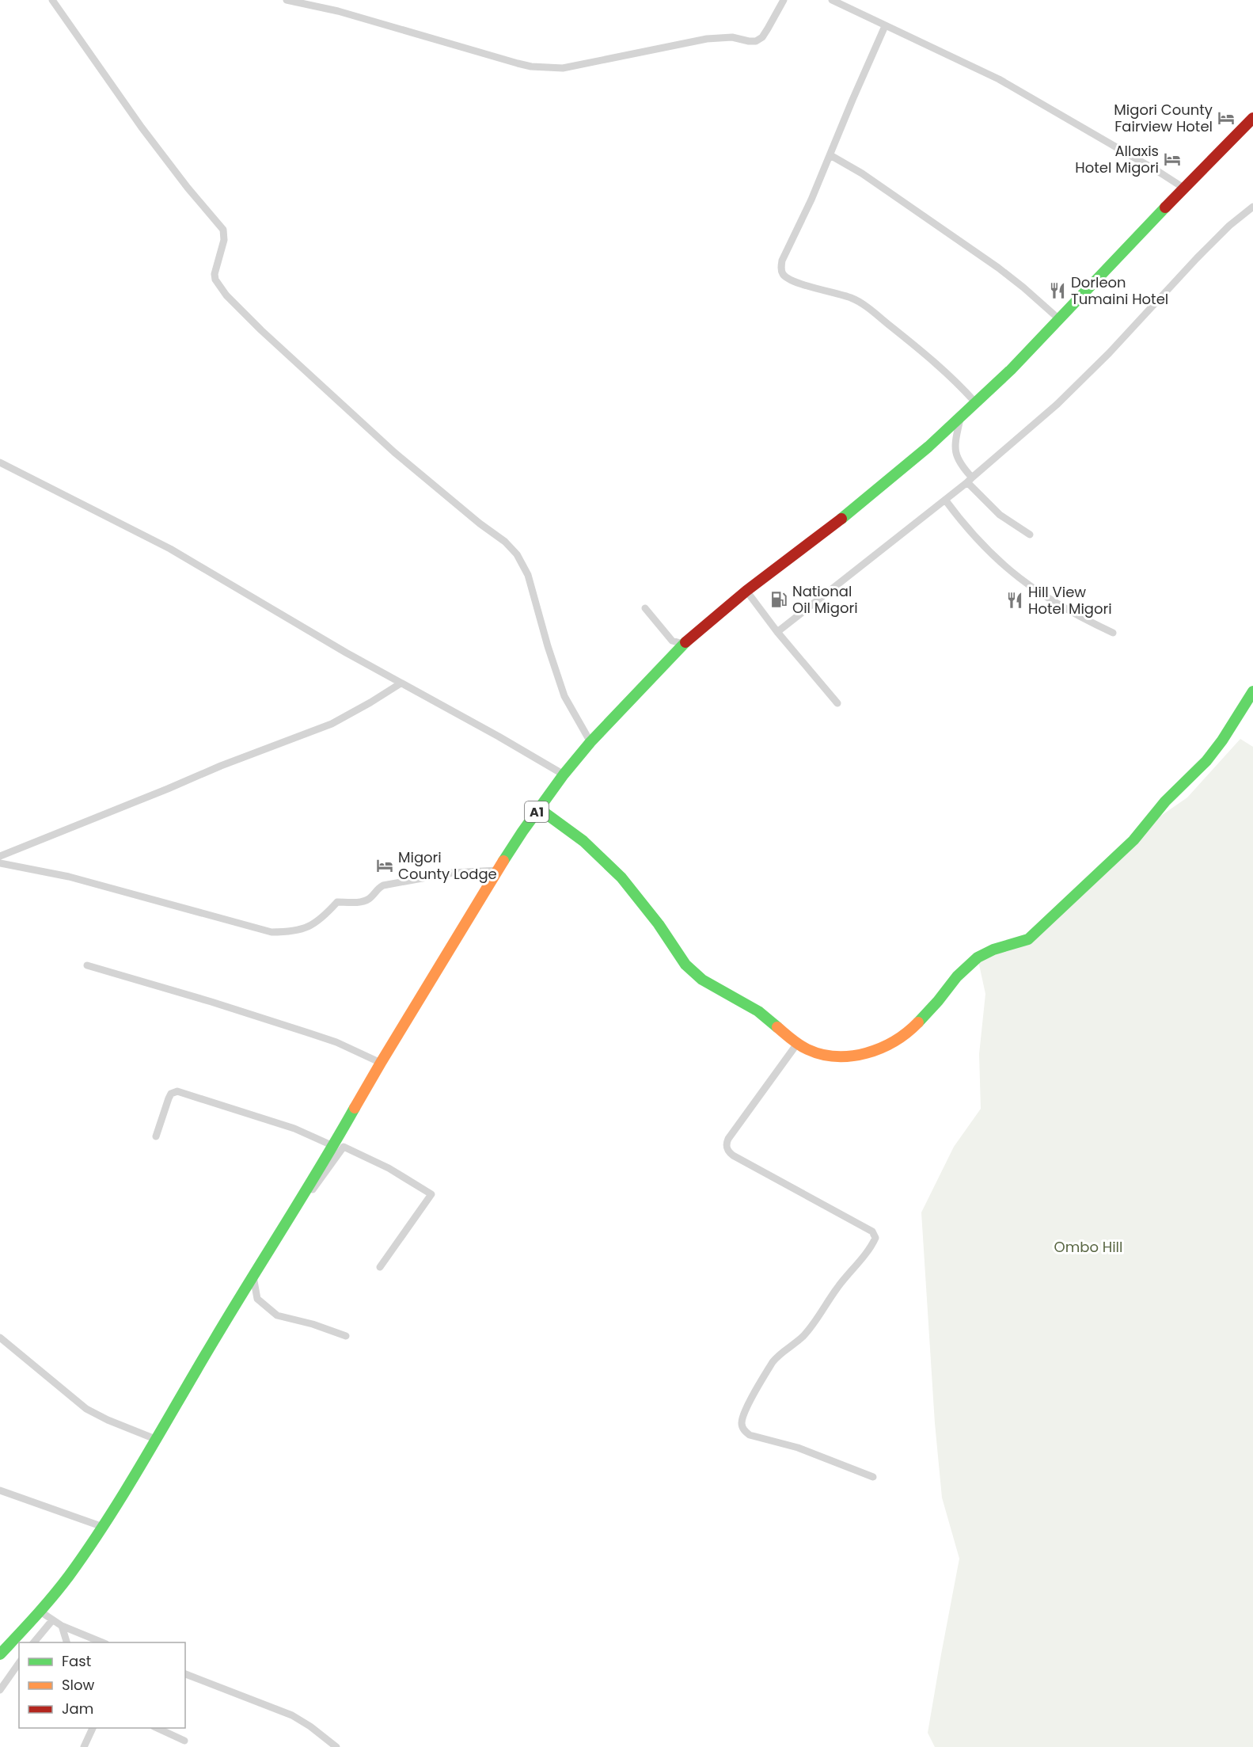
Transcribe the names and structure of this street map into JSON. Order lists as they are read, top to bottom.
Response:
{
  "streets": {
    "main road": ["A1"]
  },
  "parks": ["Ombo Hill"],
  "places": {
    "hotel": ["Migori County Fairview Hotel", "Allaxis Hotel Migori", "Migori County Lodge"],
    "restaurant": ["Dorleon Tumaini Hotel", "Hill View Hotel Migori"],
    "fuel station": ["National Oil Migori"]
  },
  "legend": ["Fast", "Slow", "Jam"]
}
